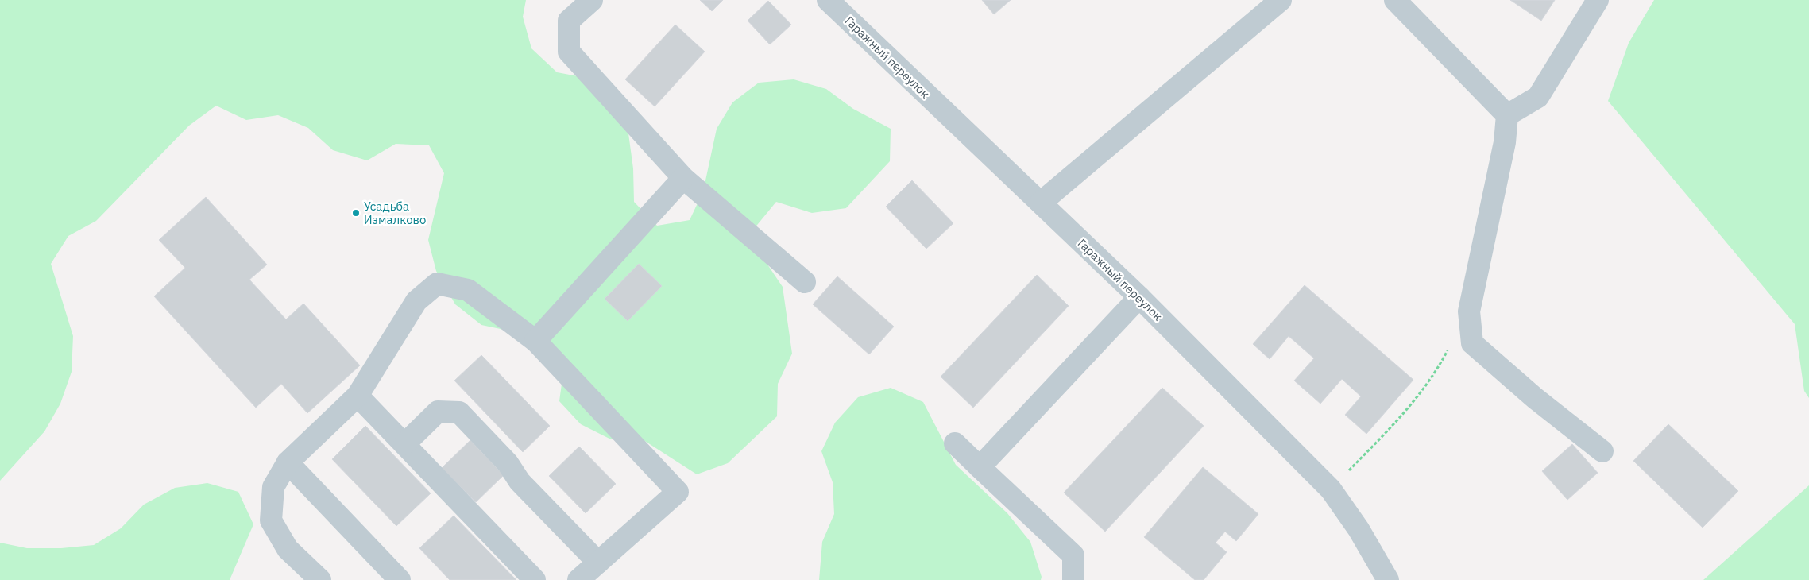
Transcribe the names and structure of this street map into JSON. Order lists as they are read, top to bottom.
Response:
{
  "streets": {
    "street": ["Гаражный переулок"]
  },
  "places": ["Усадьба Измалково"]
}
